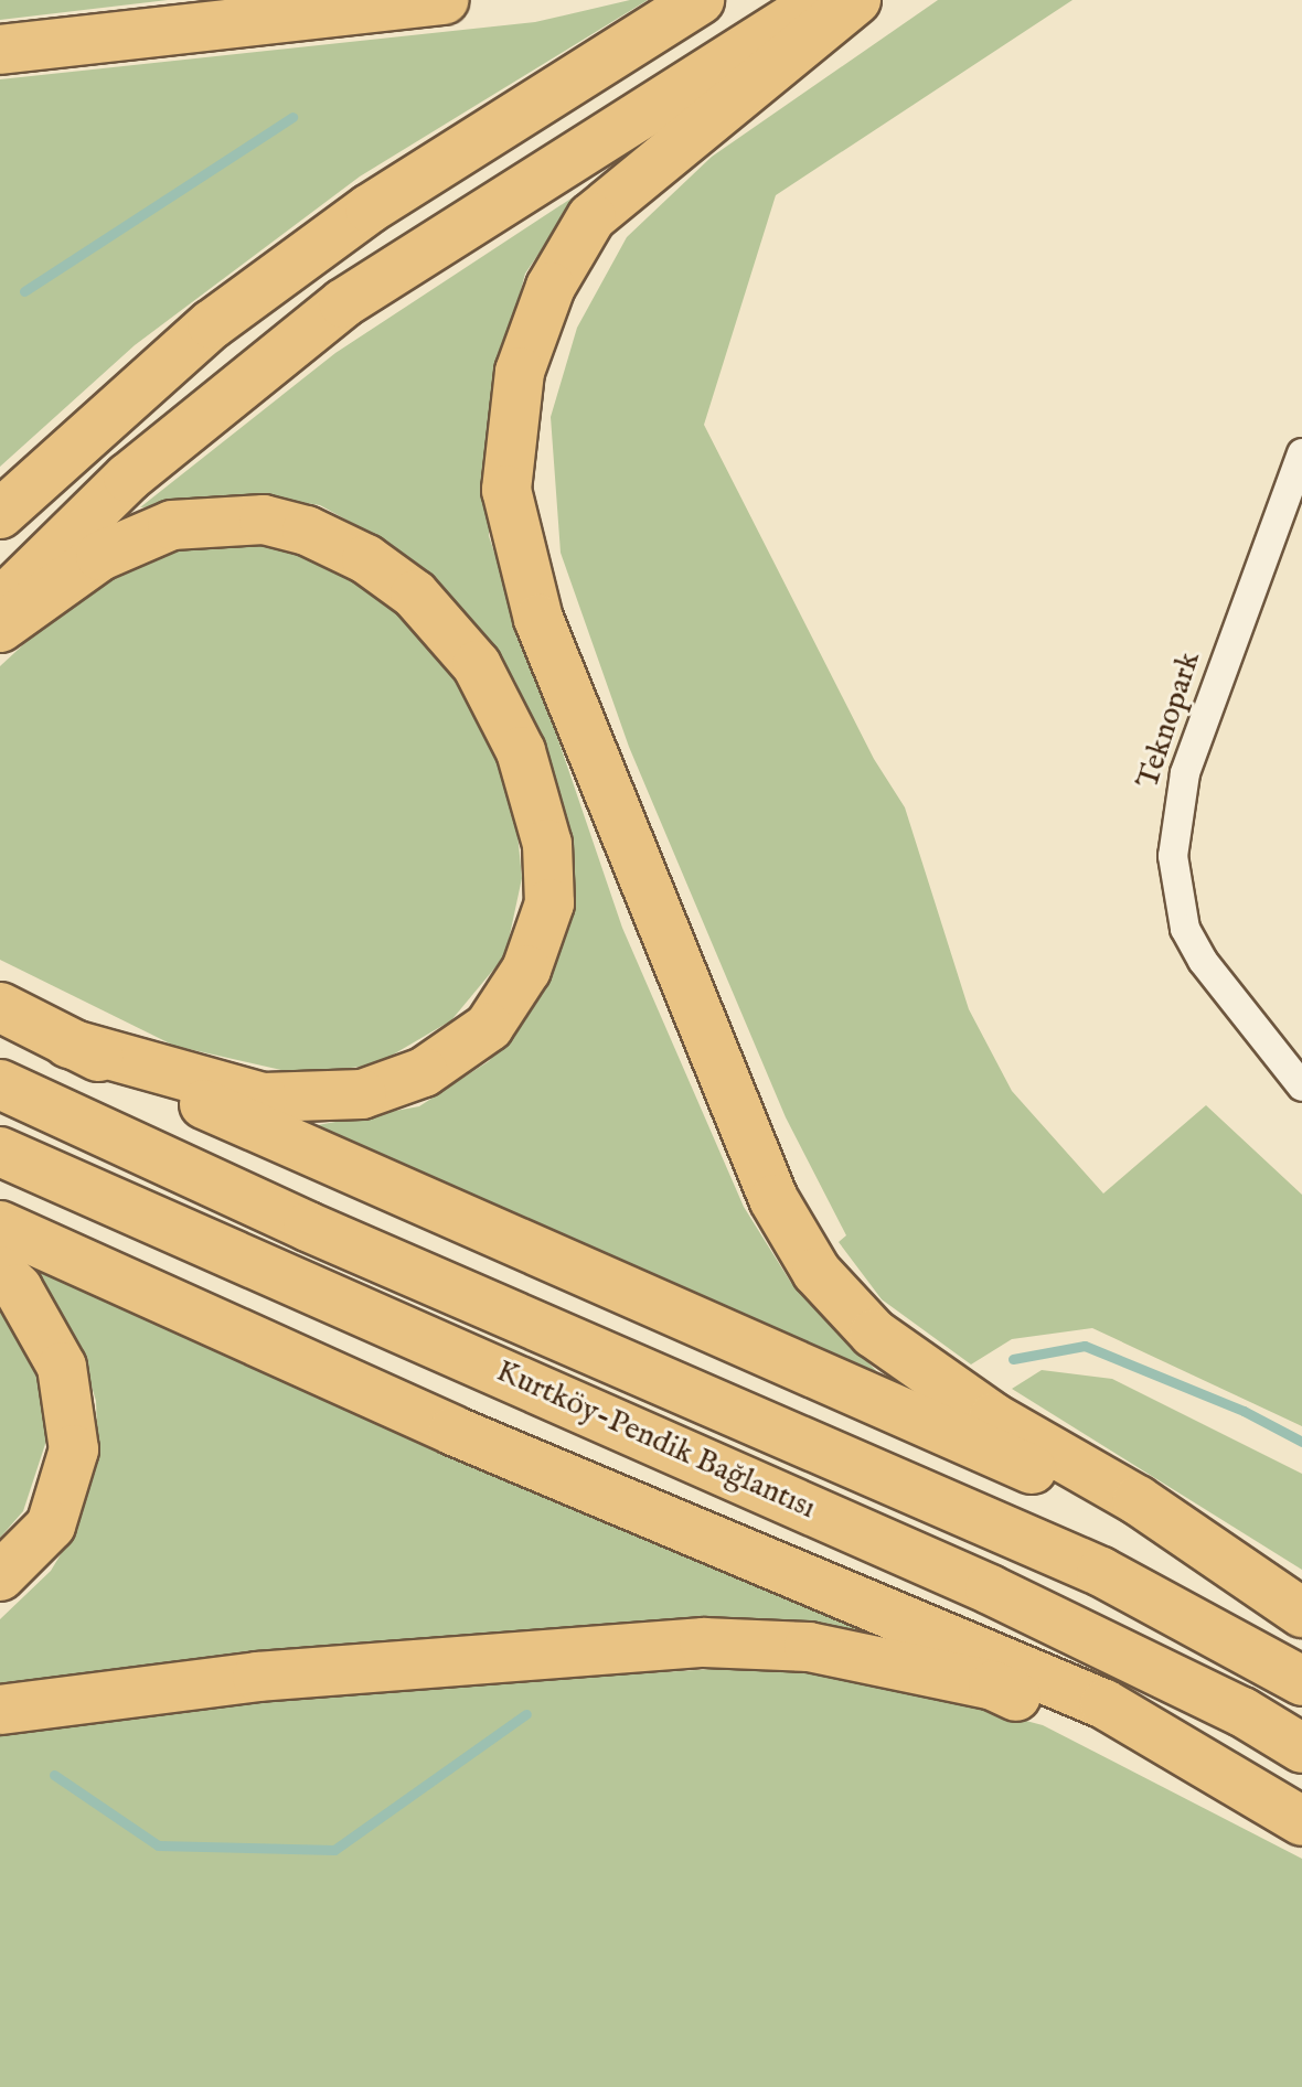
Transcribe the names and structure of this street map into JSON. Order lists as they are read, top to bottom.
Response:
{
  "streets": {
    "highway": ["Kurtköy-Pendik Bağlantısı"],
    "street": ["Teknopark"]
  }
}
